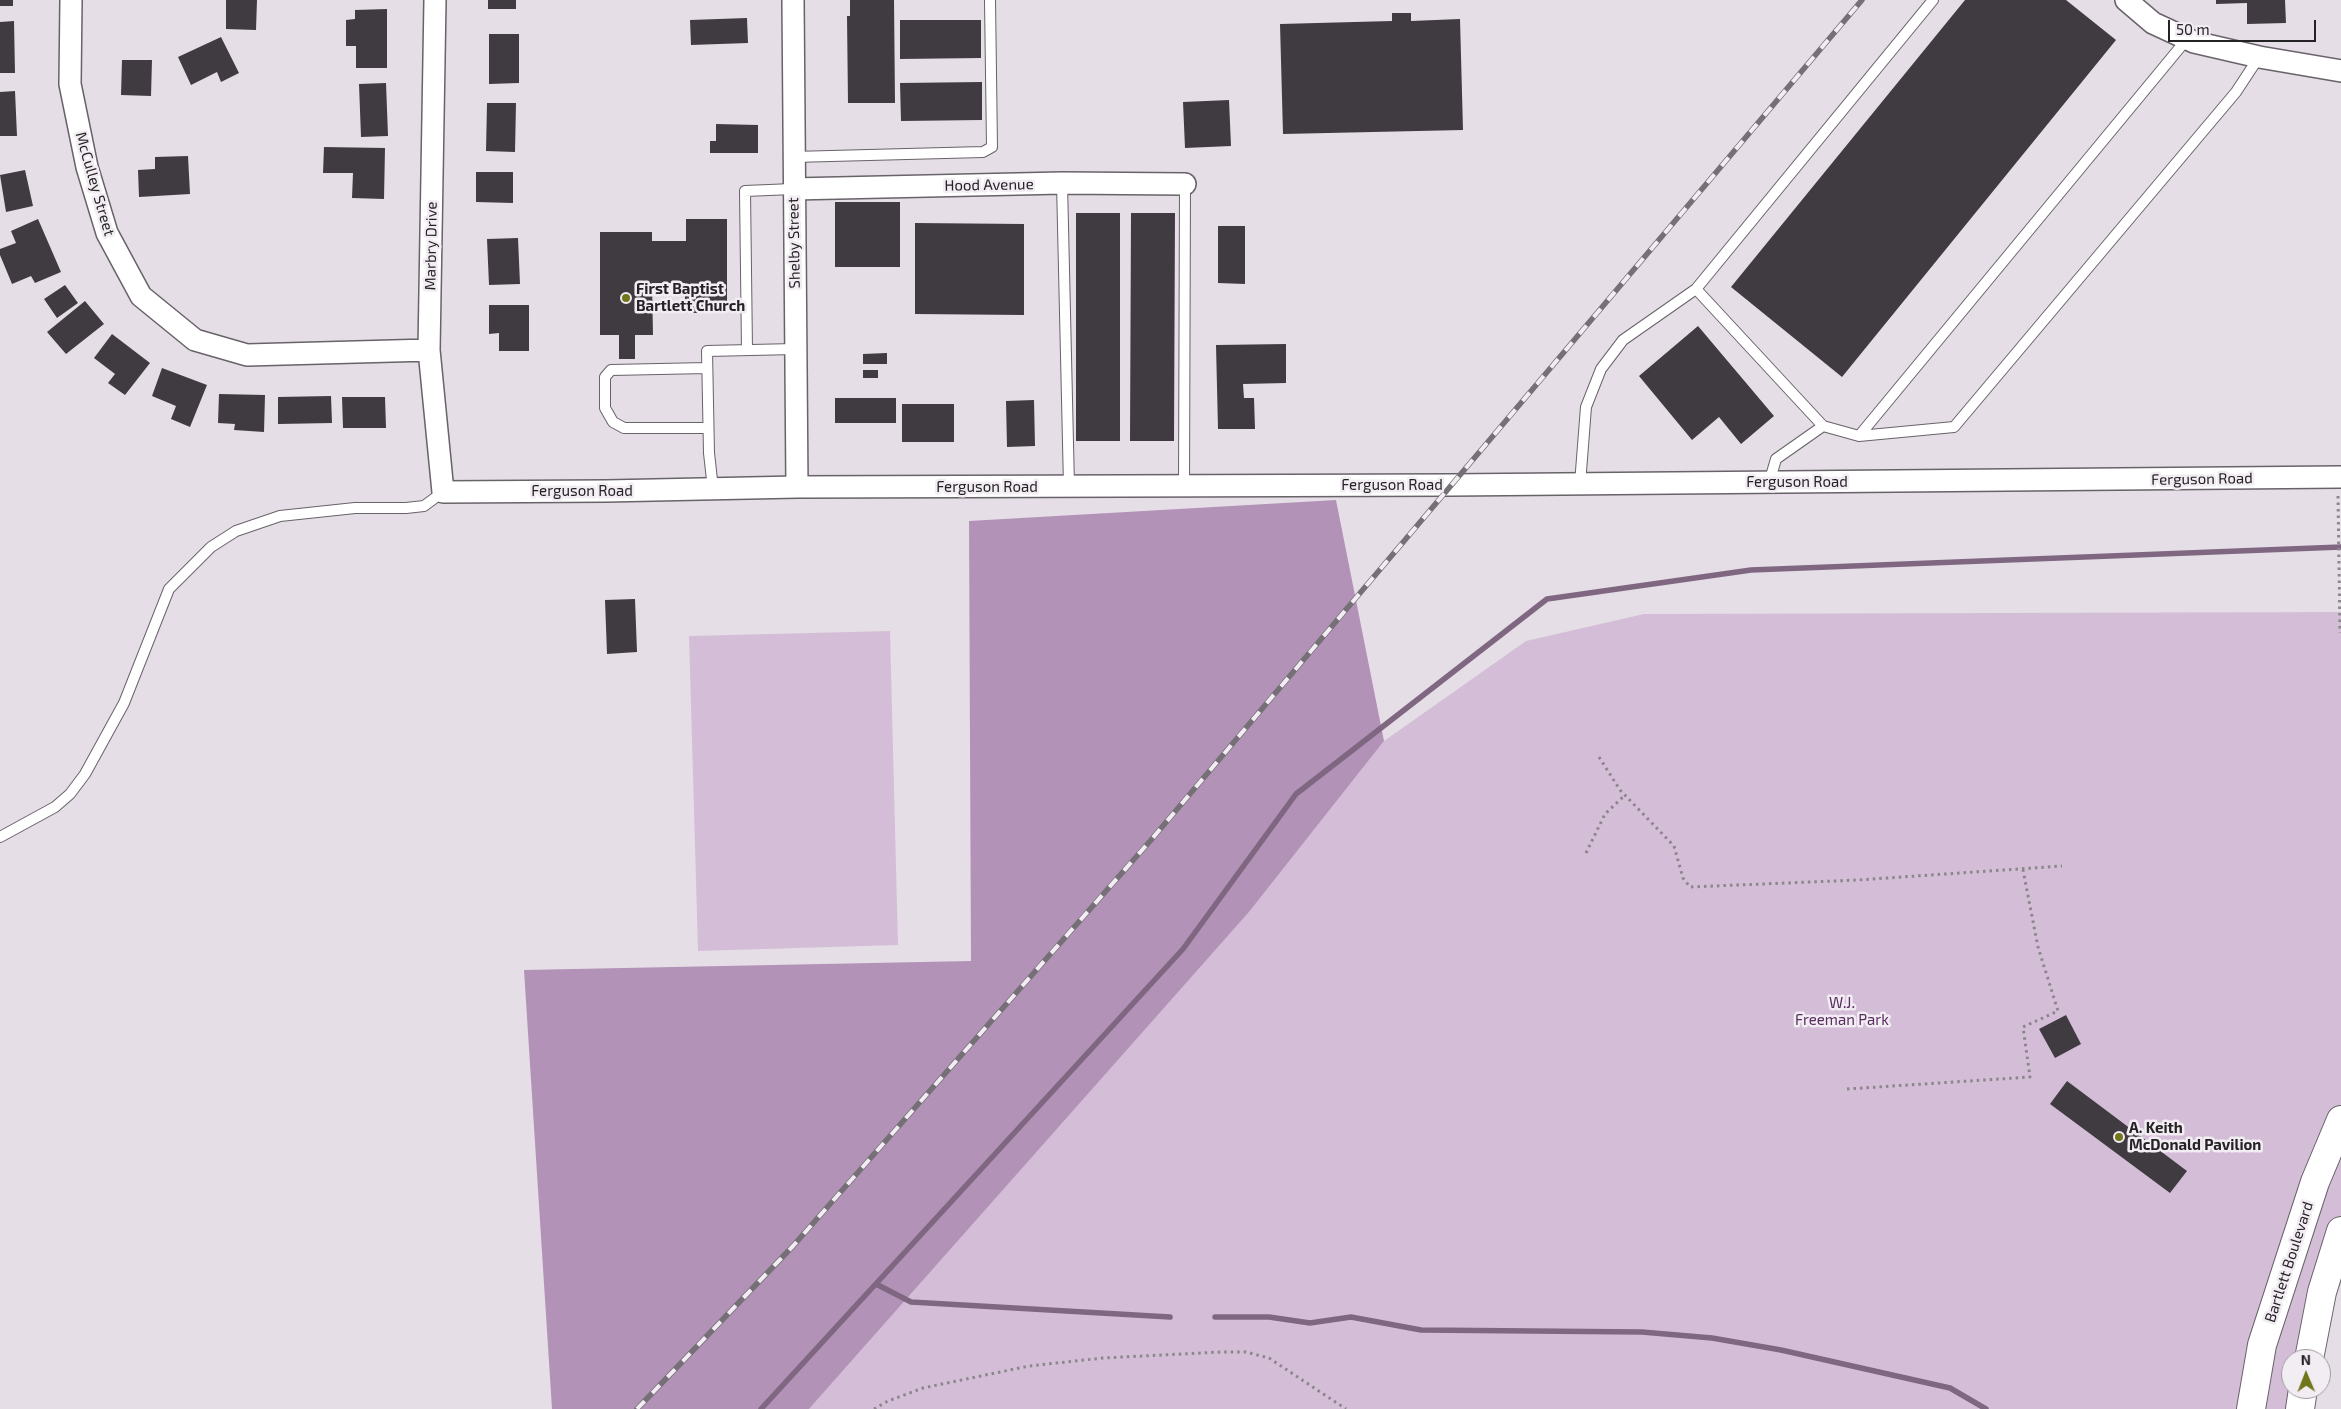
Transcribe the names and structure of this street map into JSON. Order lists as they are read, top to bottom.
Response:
{
  "streets": {
    "main road": ["Bartlett Boulevard"],
    "street": [
      "McCulley Street",
      "Hood Avenue",
      "Shelby Street",
      "Marbry Drive",
      "Ferguson Road"
    ]
  },
  "crossings": [
    ["McCulley Street", "Marbry Drive"],
    ["Hood Avenue", "Shelby Street"],
    ["Shelby Street", "Ferguson Road"],
    ["Marbry Drive", "Ferguson Road"]
  ],
  "parks": ["W.J. Freeman Park"],
  "places": ["First Baptist Bartlett Church", "A. Keith McDonald Pavilion"],
  "scale_bar": "50 m",
  "north": "top"
}
